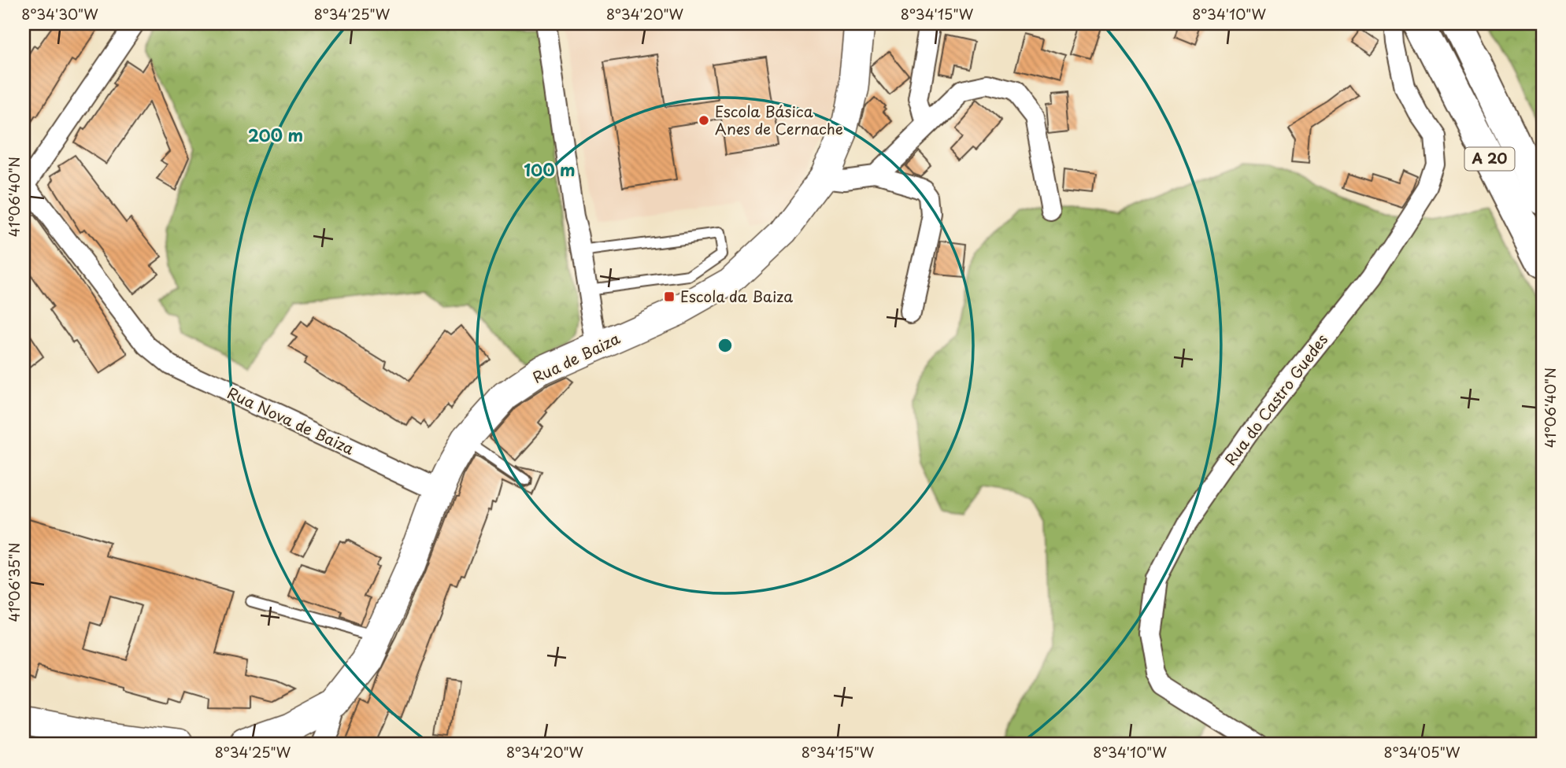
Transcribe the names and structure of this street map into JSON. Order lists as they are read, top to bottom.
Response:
{
  "streets": {
    "highway": ["A 20"],
    "street": ["Rua de Baiza", "Rua do Castro Guedes", "Rua Nova de Baiza"]
  },
  "crossings": [
    ["Rua de Baiza", "Rua Nova de Baiza"]
  ],
  "places": {
    "other": ["Escola Básica Anes de Cernache"],
    "transit": ["Escola da Baiza"]
  },
  "coordinates": [
    "8°34'30\"W",
    "8°34'25\"W",
    "8°34'20\"W",
    "8°34'15\"W",
    "8°34'10\"W",
    "41°06'40\"N",
    "41°06'35\"N",
    "8°34'05\"W"
  ],
  "rings": ["200 m", "100 m"]
}
